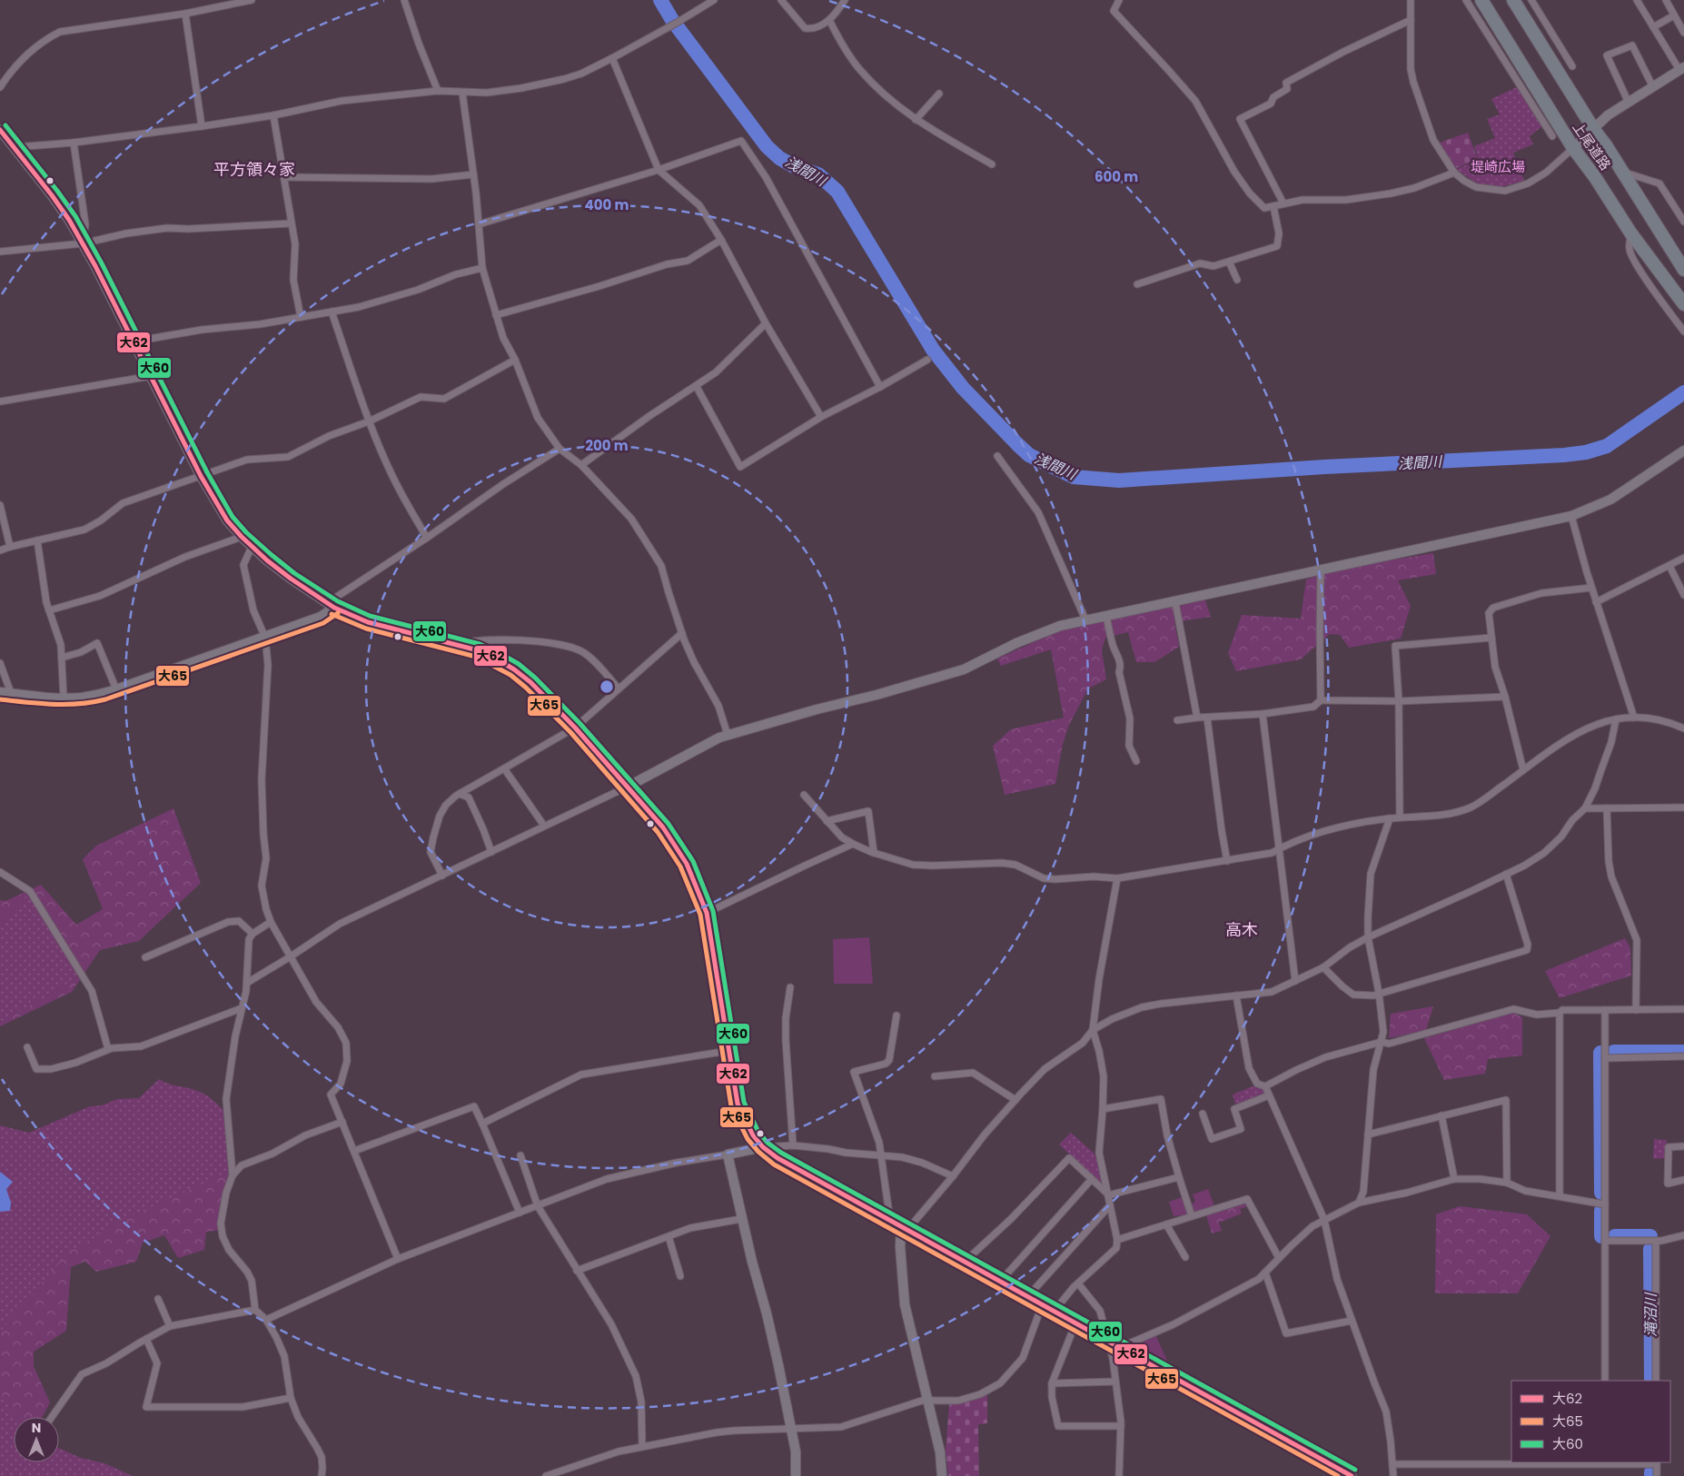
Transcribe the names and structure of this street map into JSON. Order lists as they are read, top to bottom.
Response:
{
  "streets": {
    "highway": ["上尾道路"]
  },
  "districts": ["平方領々家", "高木"],
  "water": ["浅間川", "滝沼川"],
  "parks": ["堤崎広場"],
  "lines": ["transit line 大60", "transit line 大62", "transit line 大65"],
  "legend": ["大62", "大65", "大60"],
  "north": "top",
  "rings": ["600 m", "400 m", "200 m"]
}
